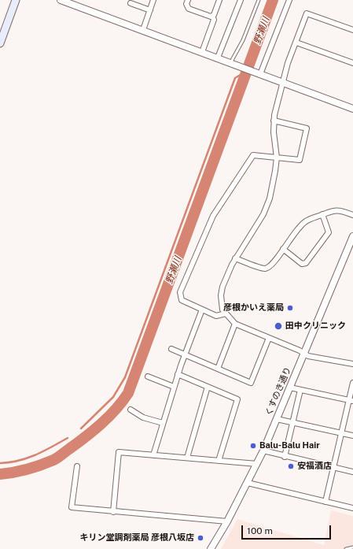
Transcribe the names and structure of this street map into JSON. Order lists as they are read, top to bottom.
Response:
{
  "streets": {
    "street": ["くすのき通り"]
  },
  "water": ["野瀬川"],
  "places": [
    "彦根かいえ薬局",
    "田中クリニック",
    "Balu-Balu Hair",
    "安福酒店",
    "キリン堂調剤薬局 彦根八坂店"
  ],
  "scale_bar": "100 m"
}
